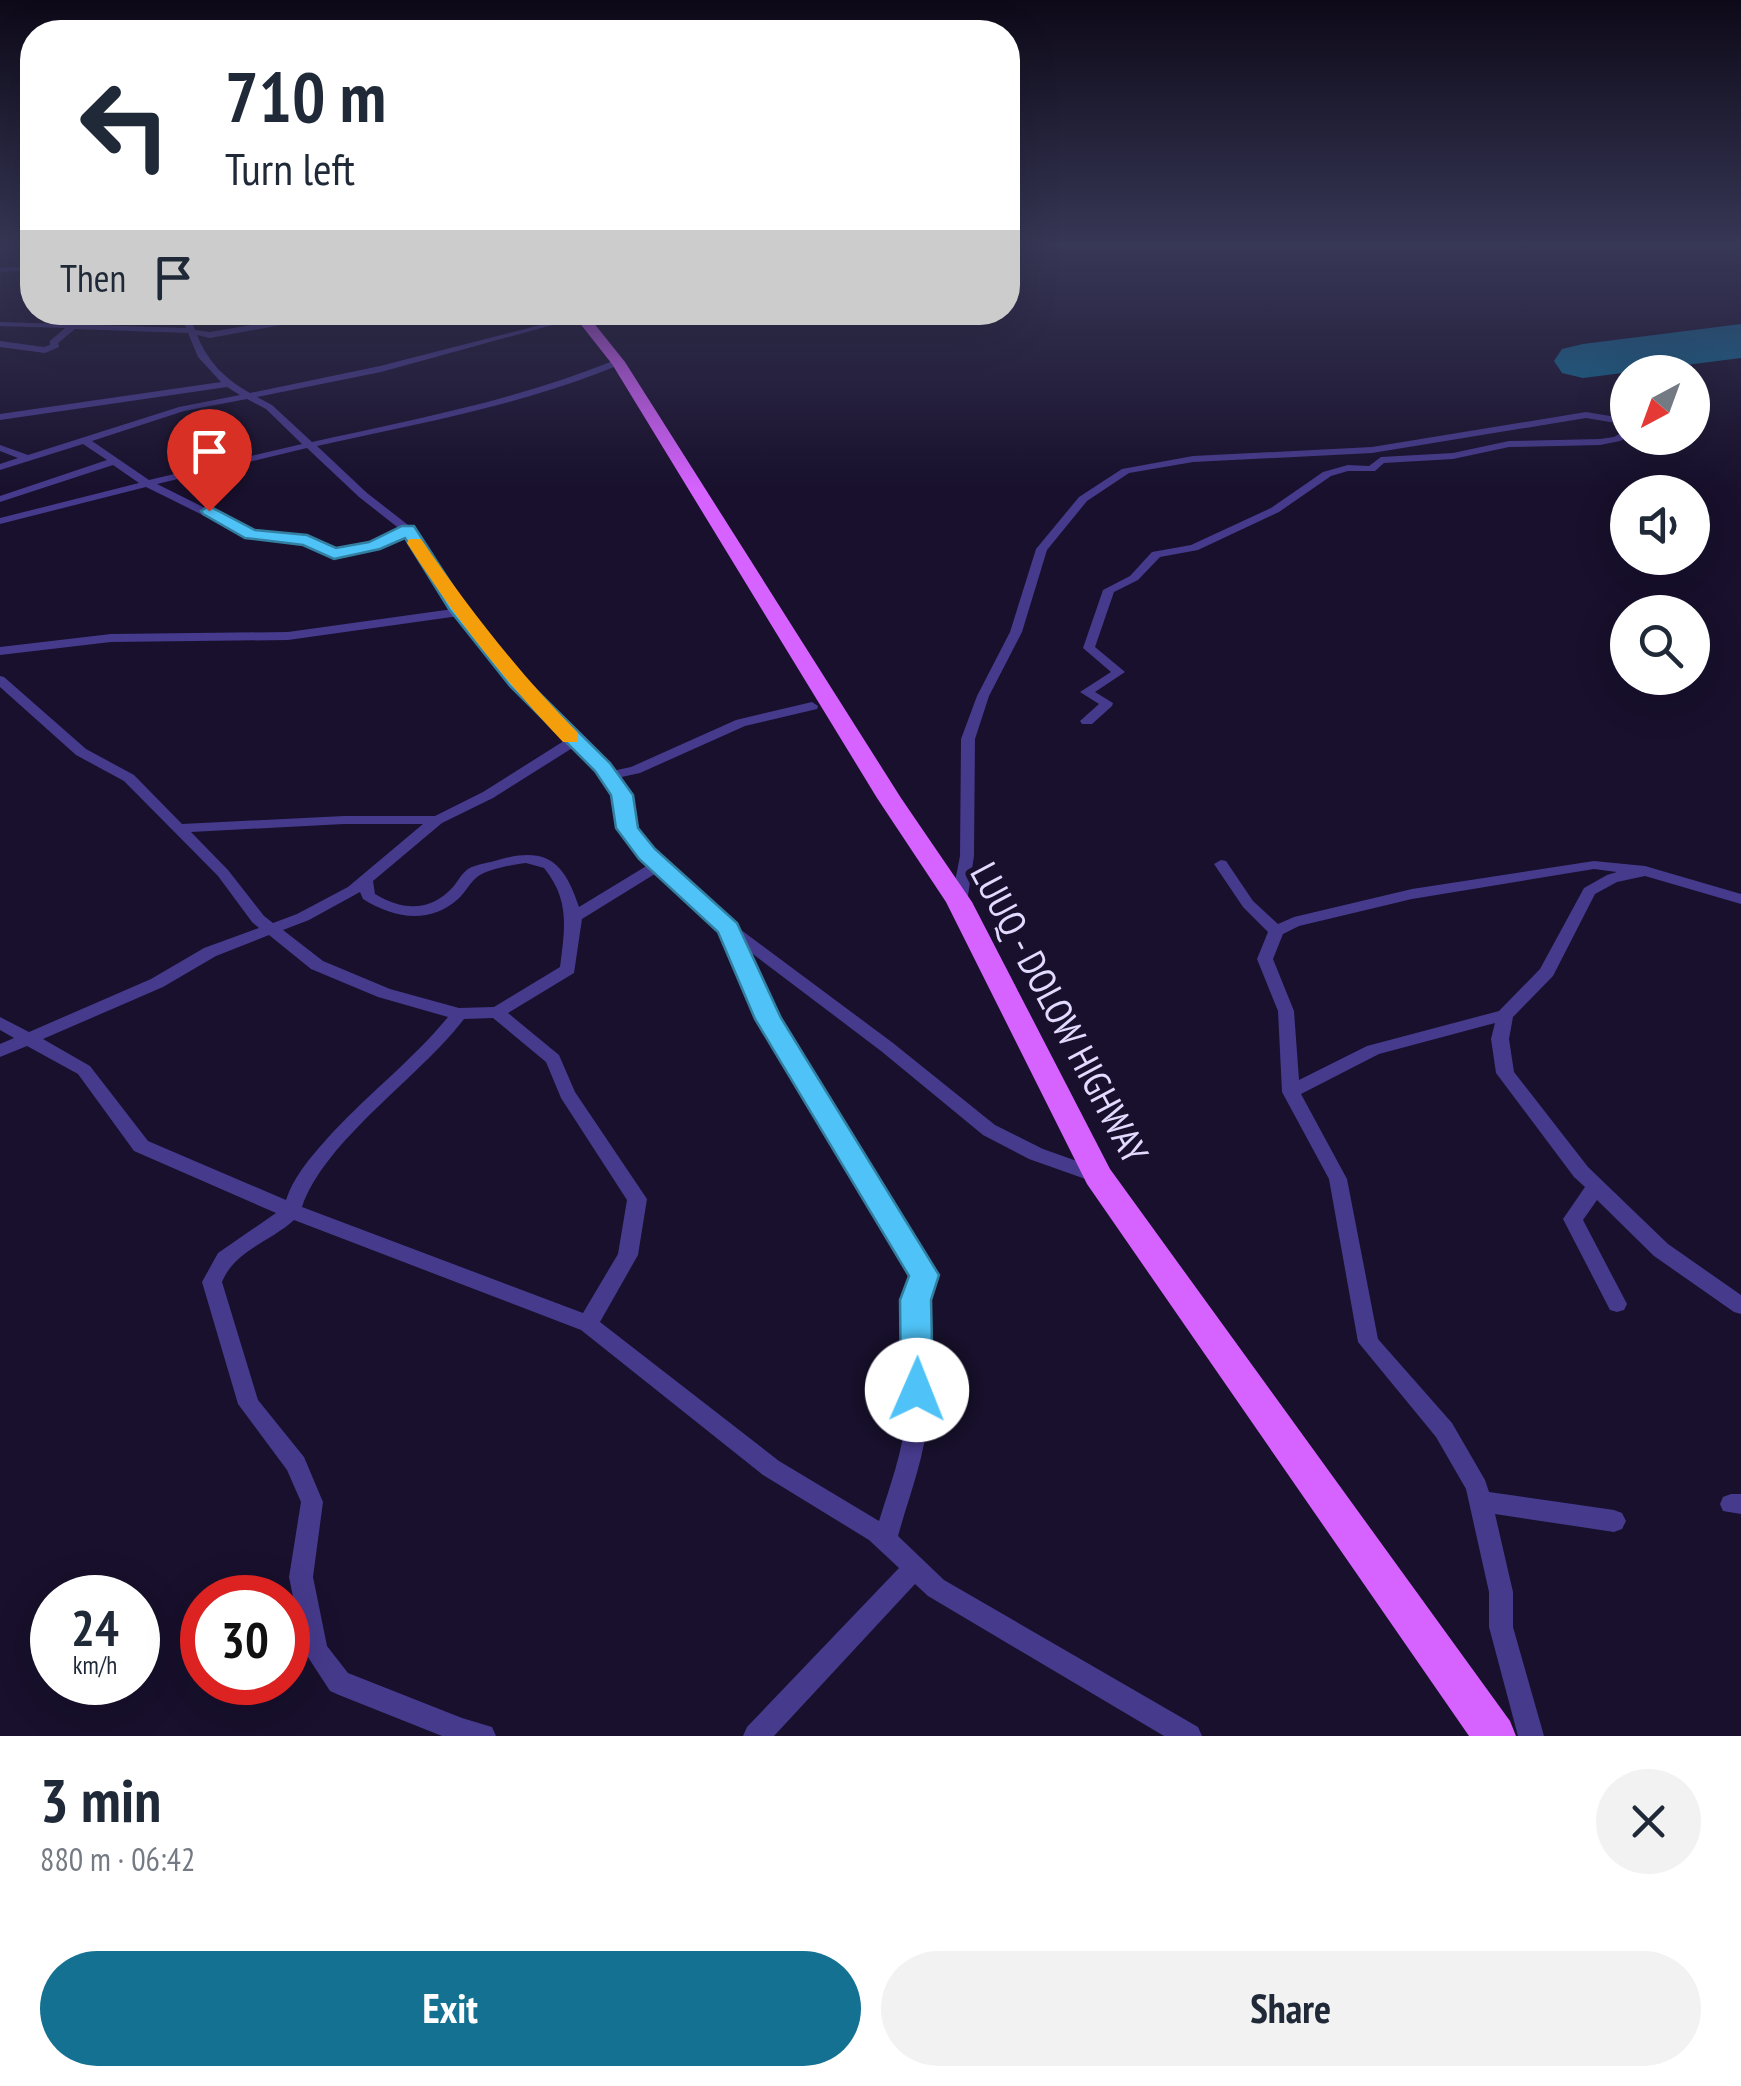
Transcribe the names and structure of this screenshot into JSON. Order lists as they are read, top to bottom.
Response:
{
  "streets": {
    "main road": ["LUUQ - DOLOW HIGHWAY"]
  },
  "north": "bottom left",
  "page": {
    "turn": ["710 m", "Turn left"],
    "then": "Then",
    "speed": "24 km/h",
    "limit": "30",
    "heading": ["3 min", "880 m · 06:42"],
    "buttons": ["Exit", "Share"]
  }
}
